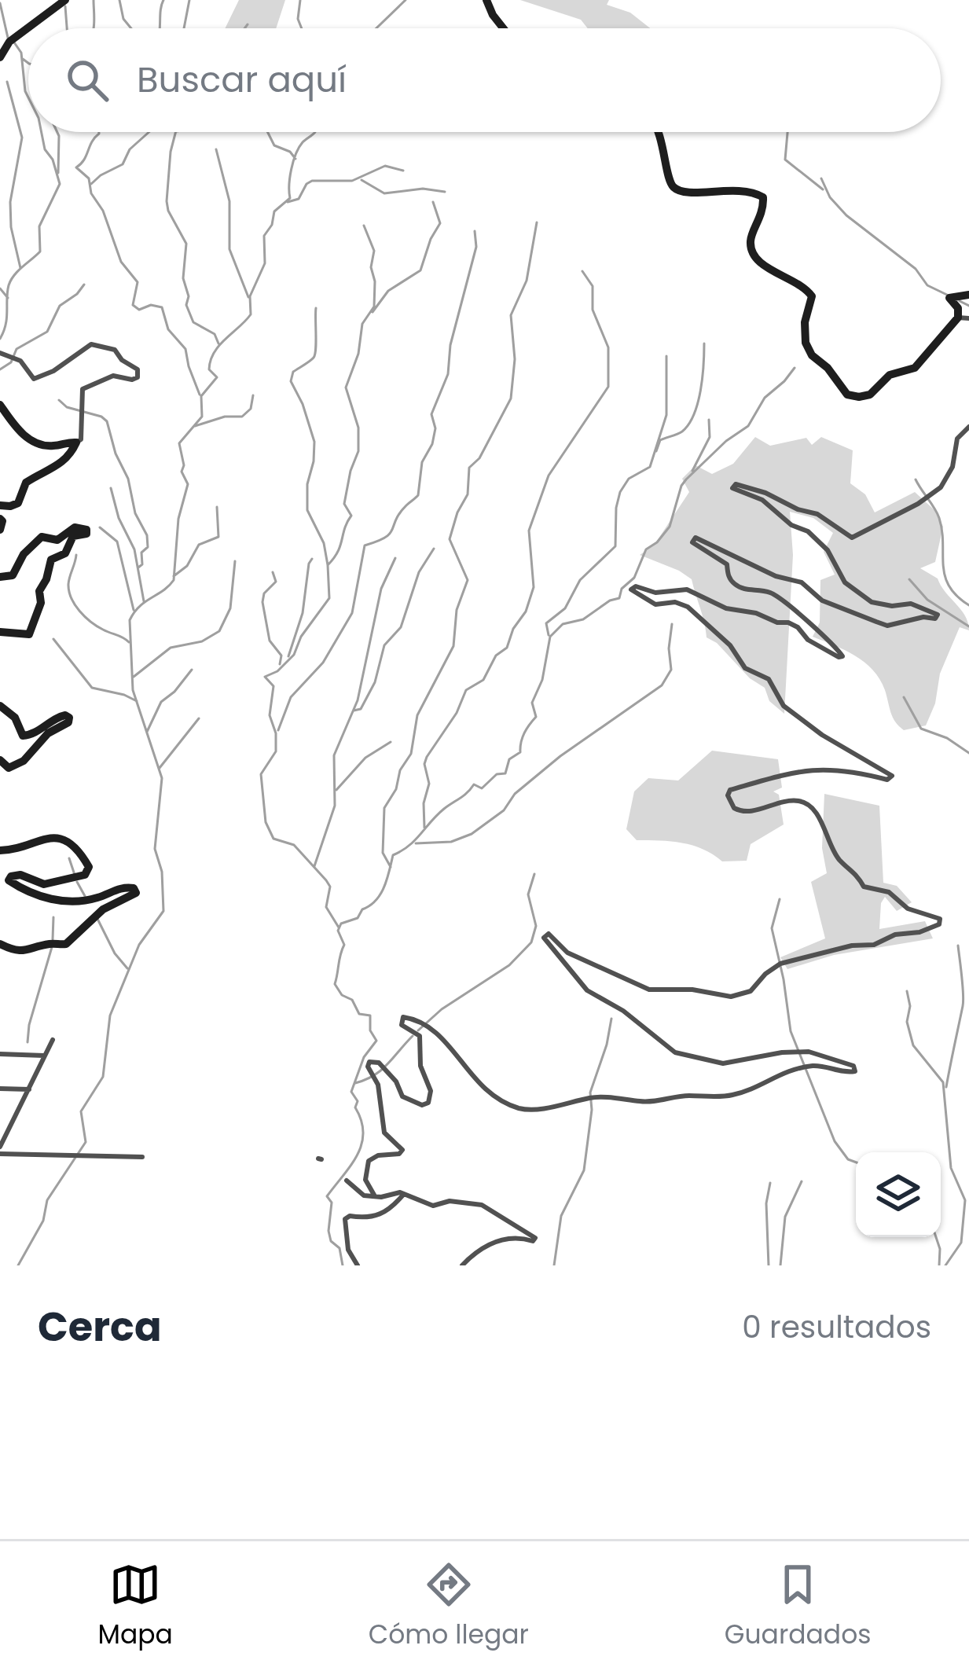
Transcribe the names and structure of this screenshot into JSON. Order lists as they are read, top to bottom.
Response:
{
  "page": {
    "search": "Buscar aquí",
    "heading": ["Cerca", "0 resultados"],
    "nav": ["Mapa", "Cómo llegar", "Guardados"]
  }
}
